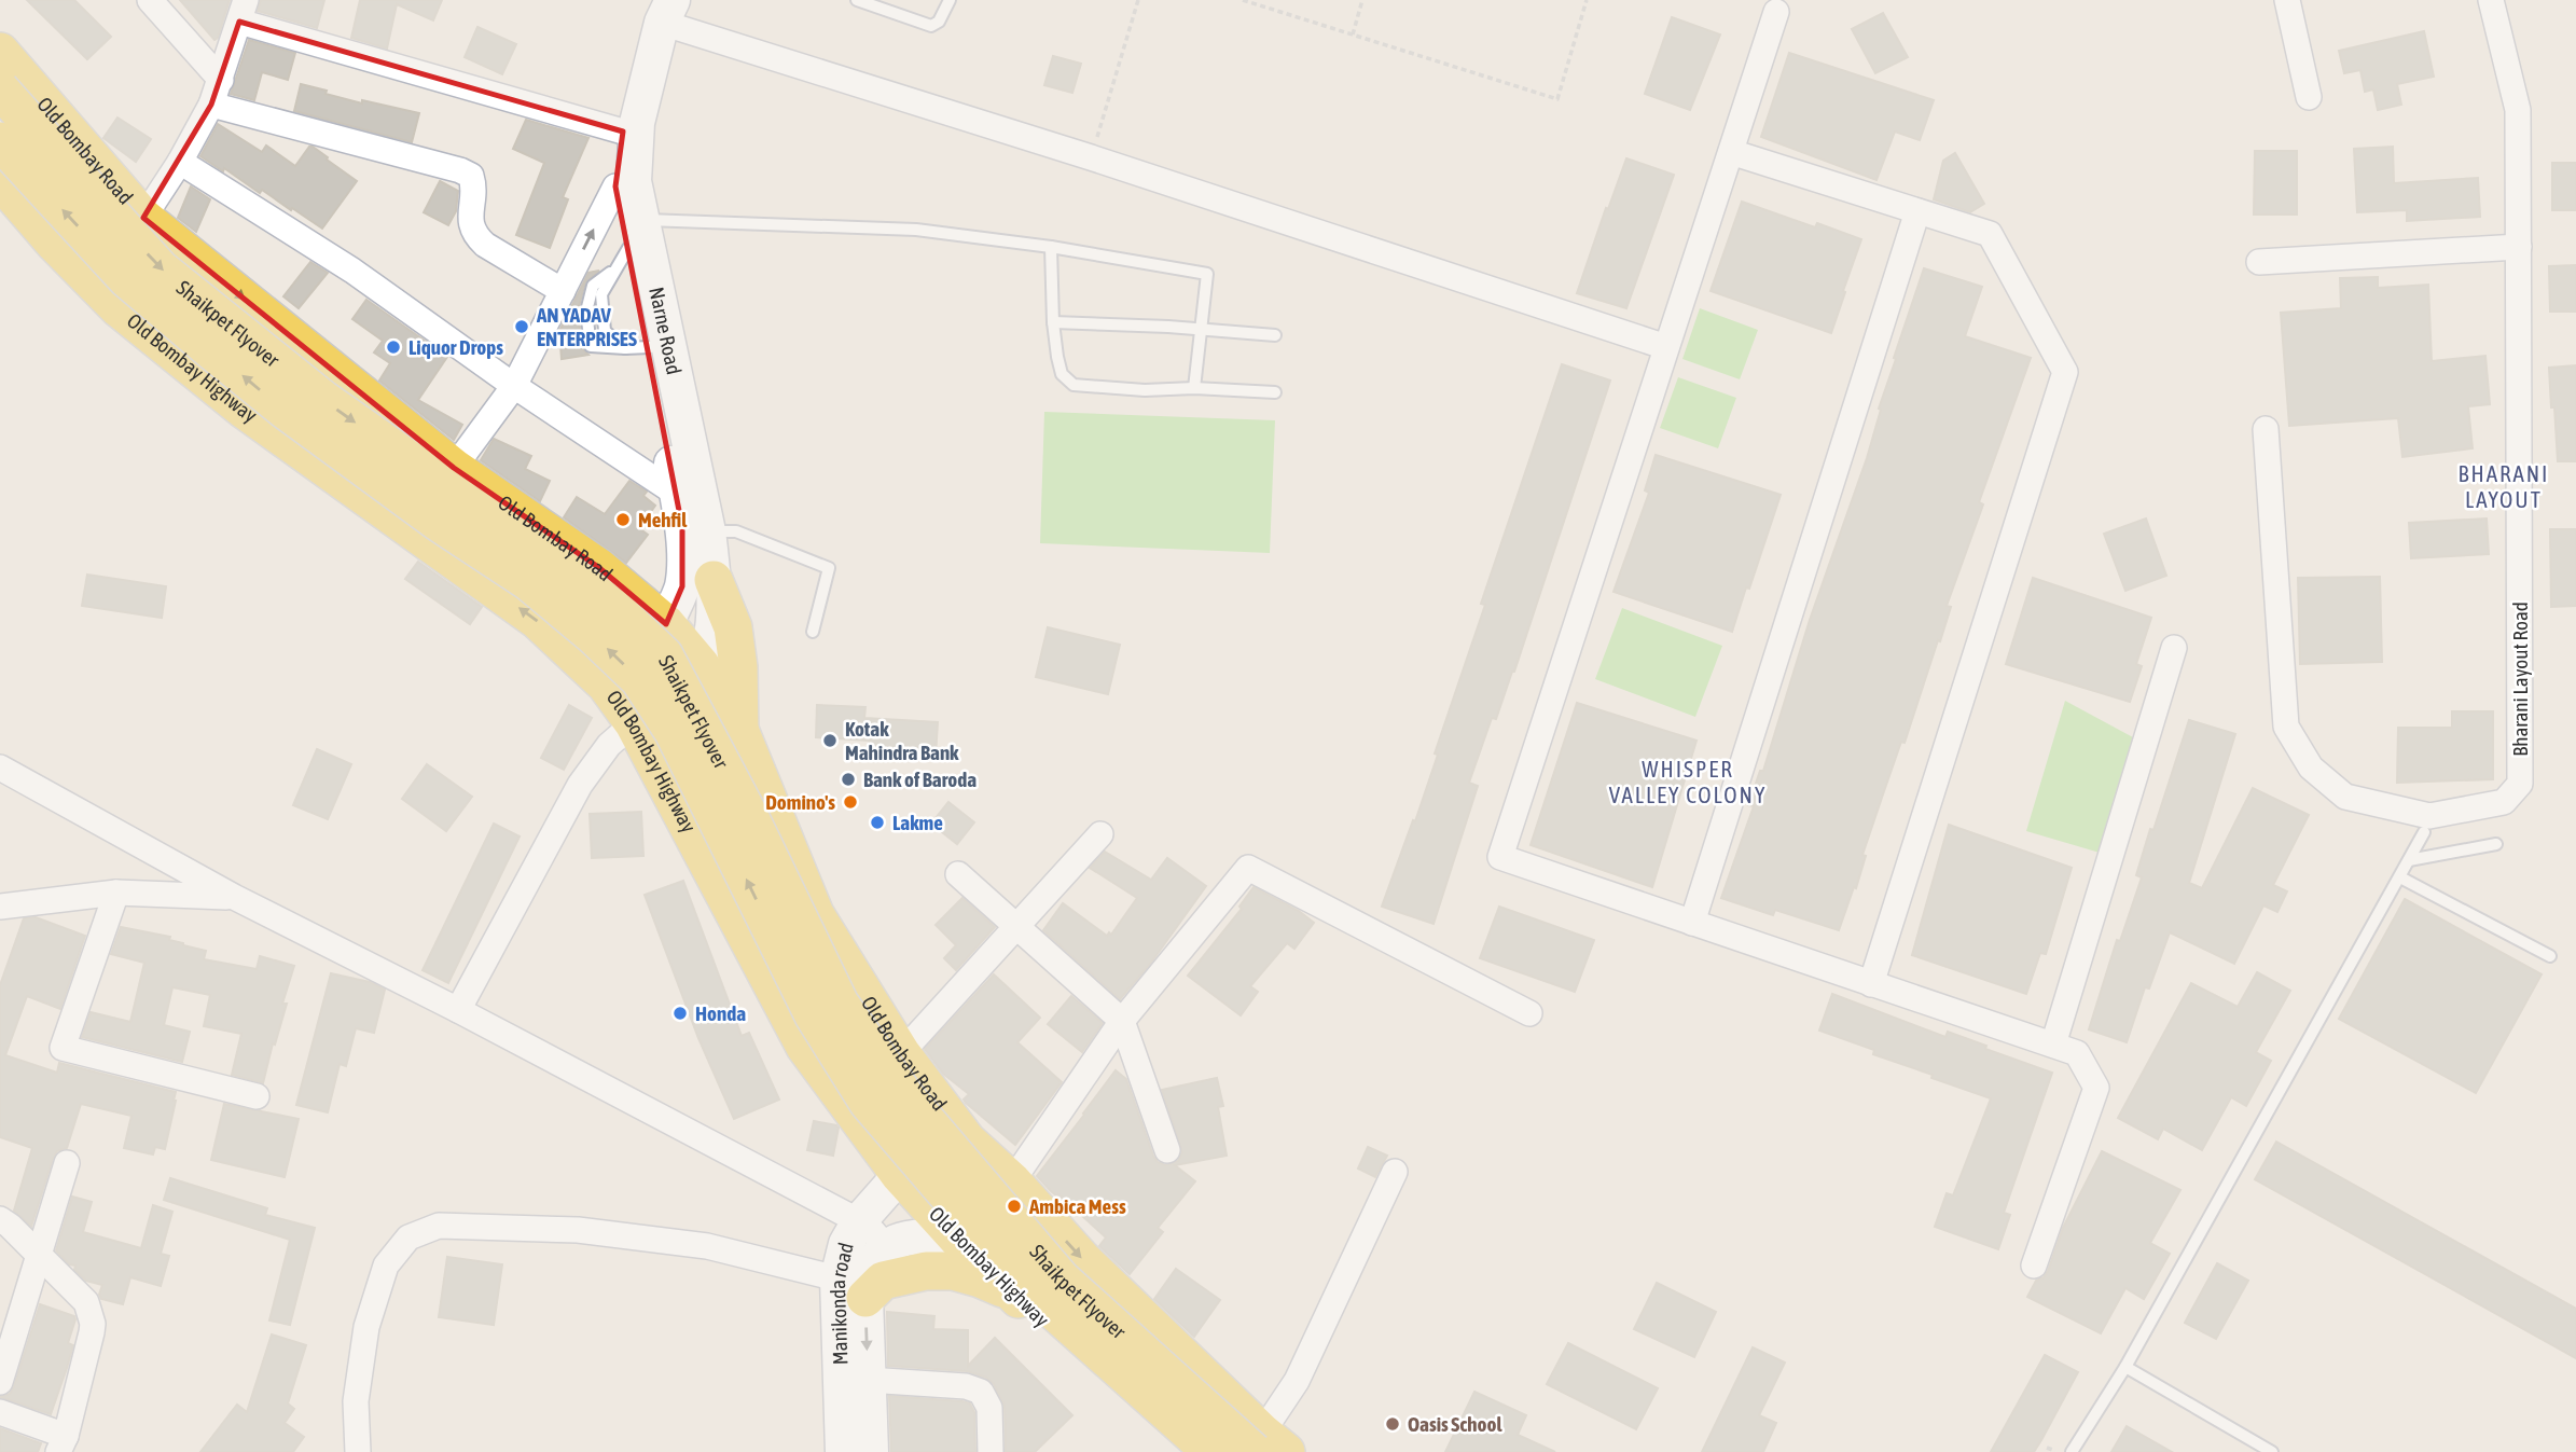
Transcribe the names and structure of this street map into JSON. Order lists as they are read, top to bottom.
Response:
{
  "streets": {
    "main road": [
      "Old Bombay Road",
      "Shaikpet Flyover",
      "Narne Road",
      "Old Bombay Highway",
      "Manikonda road"
    ],
    "street": ["Bharani Layout Road"]
  },
  "crossings": [
    ["Old Bombay Road", "Narne Road"],
    ["Old Bombay Highway", "Manikonda road"]
  ],
  "one_way": ["Old Bombay Highway"],
  "districts": ["BHARANI LAYOUT", "WHISPER VALLEY COLONY"],
  "places": [
    "AN YADAV ENTERPRISES",
    "Liquor Drops",
    "Mehfil",
    "Kotak Mahindra Bank",
    "Bank of Baroda",
    "Domino's",
    "Lakme",
    "Honda",
    "Ambica Mess",
    "Oasis School"
  ]
}
